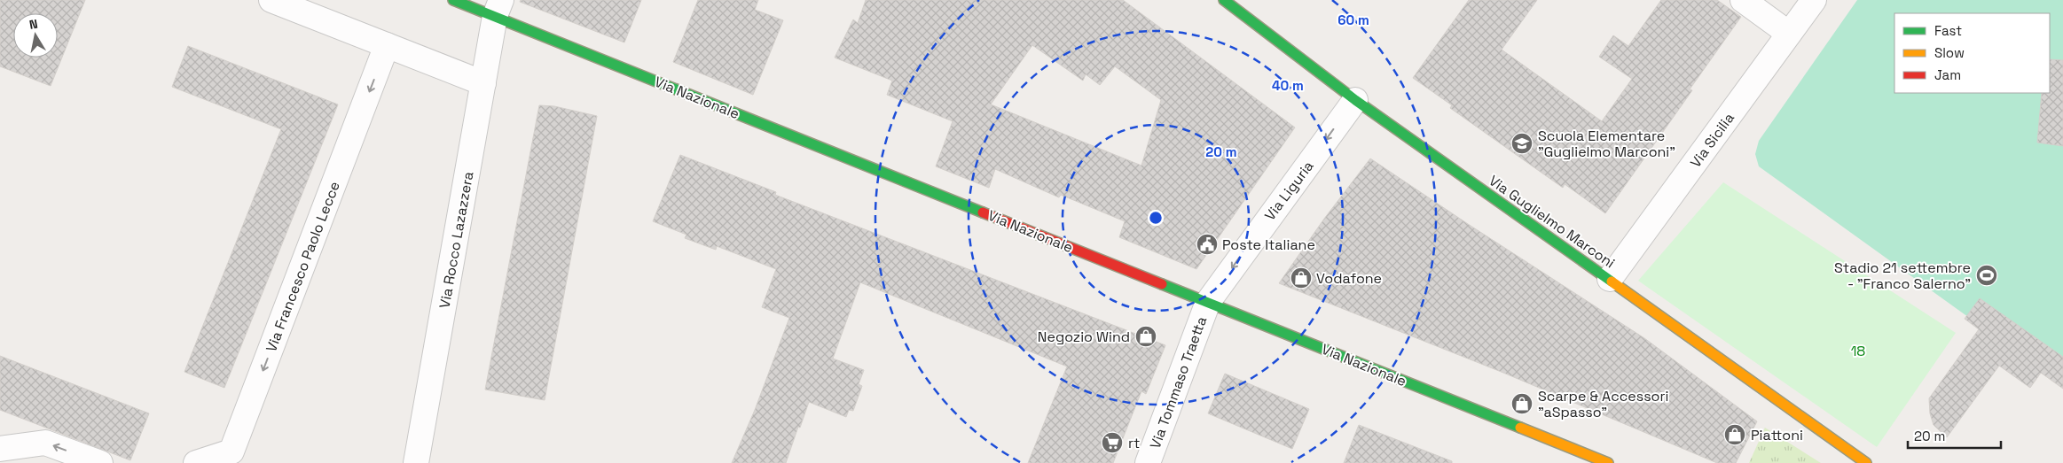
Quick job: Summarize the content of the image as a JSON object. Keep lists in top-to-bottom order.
{
  "streets": {
    "street": [
      "Via Nazionale",
      "Via Sicilia",
      "Via Liguria",
      "Via Guglielmo Marconi",
      "Via Rocco Lazazzera",
      "Via Francesco Paolo Lecce",
      "Via Tommaso Traetta"
    ]
  },
  "crossings": [
    ["Via Nazionale", "Via Liguria"],
    ["Via Nazionale", "Via Rocco Lazazzera"],
    ["Via Nazionale", "Via Tommaso Traetta"],
    ["Via Sicilia", "Via Guglielmo Marconi"],
    ["Via Liguria", "Via Guglielmo Marconi"],
    ["Via Liguria", "Via Tommaso Traetta"]
  ],
  "one_way": ["Via Liguria", "Via Francesco Paolo Lecce"],
  "parks": ["18"],
  "places": {
    "school or university": ["Scuola Elementare \"Guglielmo Marconi\""],
    "public building": ["Poste Italiane"],
    "sports": ["Stadio 21 settembre - \"Franco Salerno\""],
    "shop": [
      "Vodafone",
      "Negozio Wind",
      "Scarpe & Accessori \"aSpasso\"",
      "Piattoni"
    ],
    "supermarket": ["rt"]
  },
  "legend": ["Fast", "Slow", "Jam"],
  "scale_bar": "20 m",
  "north": "top",
  "rings": ["60 m", "40 m", "20 m"]
}
